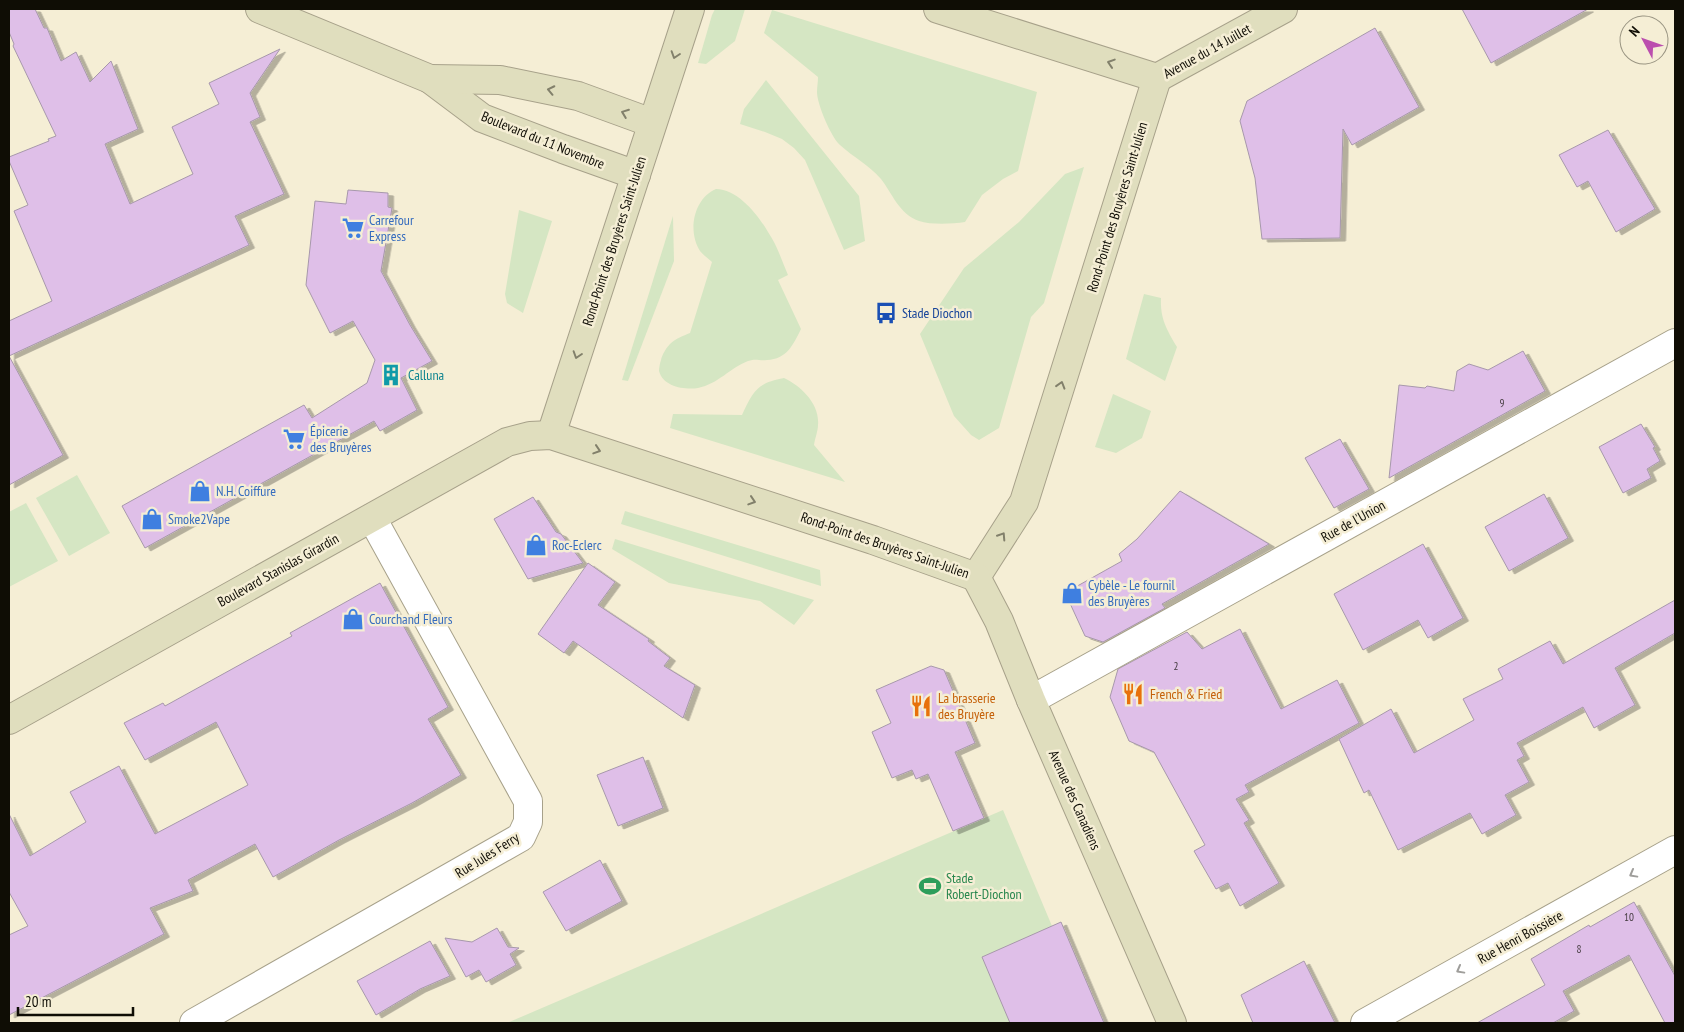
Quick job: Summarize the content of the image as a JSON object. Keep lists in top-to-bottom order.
{
  "streets": {
    "main road": [
      "Avenue du 14 Juillet",
      "Boulevard du 11 Novembre",
      "Rond-Point des Bruyères Saint-Julien",
      "Boulevard Stanislas Girardin",
      "Avenue des Canadiens"
    ],
    "street": ["Rue de l'Union", "Rue Jules Ferry", "Rue Henri Boissière"]
  },
  "crossings": [
    ["Avenue du 14 Juillet", "Rond-Point des Bruyères Saint-Julien"],
    ["Boulevard du 11 Novembre", "Rond-Point des Bruyères Saint-Julien"],
    ["Rond-Point des Bruyères Saint-Julien", "Boulevard Stanislas Girardin"],
    ["Rond-Point des Bruyères Saint-Julien", "Avenue des Canadiens"],
    ["Rue de l'Union", "Avenue des Canadiens"],
    ["Boulevard Stanislas Girardin", "Rue Jules Ferry"]
  ],
  "one_way": ["Rue Henri Boissière"],
  "places": {
    "supermarket": ["Carrefour Express", "Épicerie des Bruyères"],
    "bus stop": ["Stade Diochon"],
    "building": ["Calluna"],
    "shop": [
      "N.H. Coiffure",
      "Smoke2Vape",
      "Roc-Eclerc",
      "Cybèle - Le fournil des Bruyères",
      "Courchand Fleurs"
    ],
    "restaurant": ["French & Fried", "La brasserie des Bruyère"],
    "sports": ["Stade Robert-Diochon"]
  },
  "house_numbers": [
    "9",
    "2",
    "10",
    "8"
  ],
  "scale_bar": "20 m",
  "north": "top left"
}
